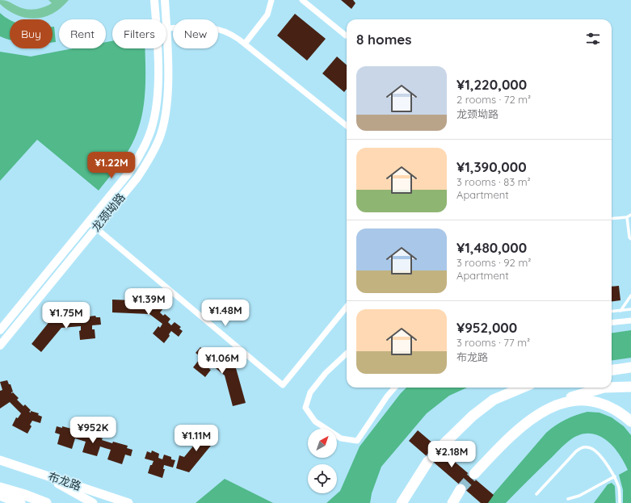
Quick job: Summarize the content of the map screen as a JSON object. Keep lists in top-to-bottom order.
{
  "streets": {
    "main road": ["龙颈坳路", "布龙路"]
  },
  "north": "top right",
  "page": {
    "chip": [
      "Buy",
      "Rent",
      "Filters",
      "New"
    ],
    "heading": "8 homes",
    "list": [
      {
        "name": "¥1,220,000",
        "note": "2 rooms · 72 m² · 龙颈坳路"
      },
      {
        "name": "¥1,390,000",
        "note": "3 rooms · 83 m² · Apartment"
      },
      {
        "name": "¥1,480,000",
        "note": "3 rooms · 92 m² · Apartment"
      },
      {
        "name": "¥952,000",
        "note": "3 rooms · 77 m² · 布龙路"
      }
    ],
    "price": [
      "¥1.22M",
      "¥1.39M",
      "¥1.48M",
      "¥1.75M",
      "¥1.06M",
      "¥952K",
      "¥1.11M",
      "¥2.18M"
    ]
  }
}
